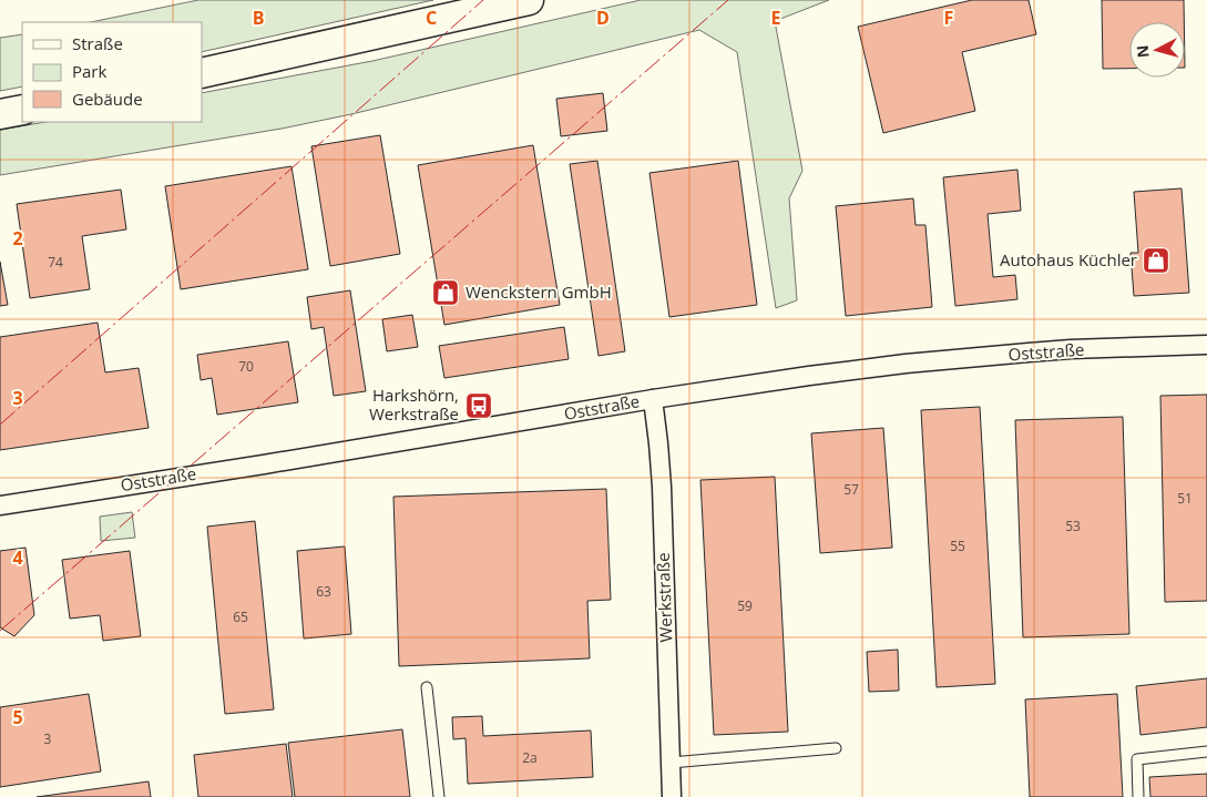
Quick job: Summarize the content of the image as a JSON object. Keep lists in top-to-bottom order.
{
  "streets": {
    "street": ["Oststraße", "Werkstraße"]
  },
  "crossings": [
    ["Oststraße", "Werkstraße"]
  ],
  "places": {
    "shop": ["Autohaus Küchler", "Wenckstern GmbH"],
    "bus stop": ["Harkshörn, Werkstraße"]
  },
  "house_numbers": [
    "74",
    "70",
    "57",
    "51",
    "53",
    "55",
    "63",
    "59",
    "65",
    "3",
    "2a"
  ],
  "legend": ["Straße", "Park", "Gebäude"],
  "north": "left",
  "grid": {
    "columns": [
      "B",
      "C",
      "D",
      "E",
      "F"
    ],
    "rows": [
      "2",
      "3",
      "4",
      "5"
    ]
  }
}
